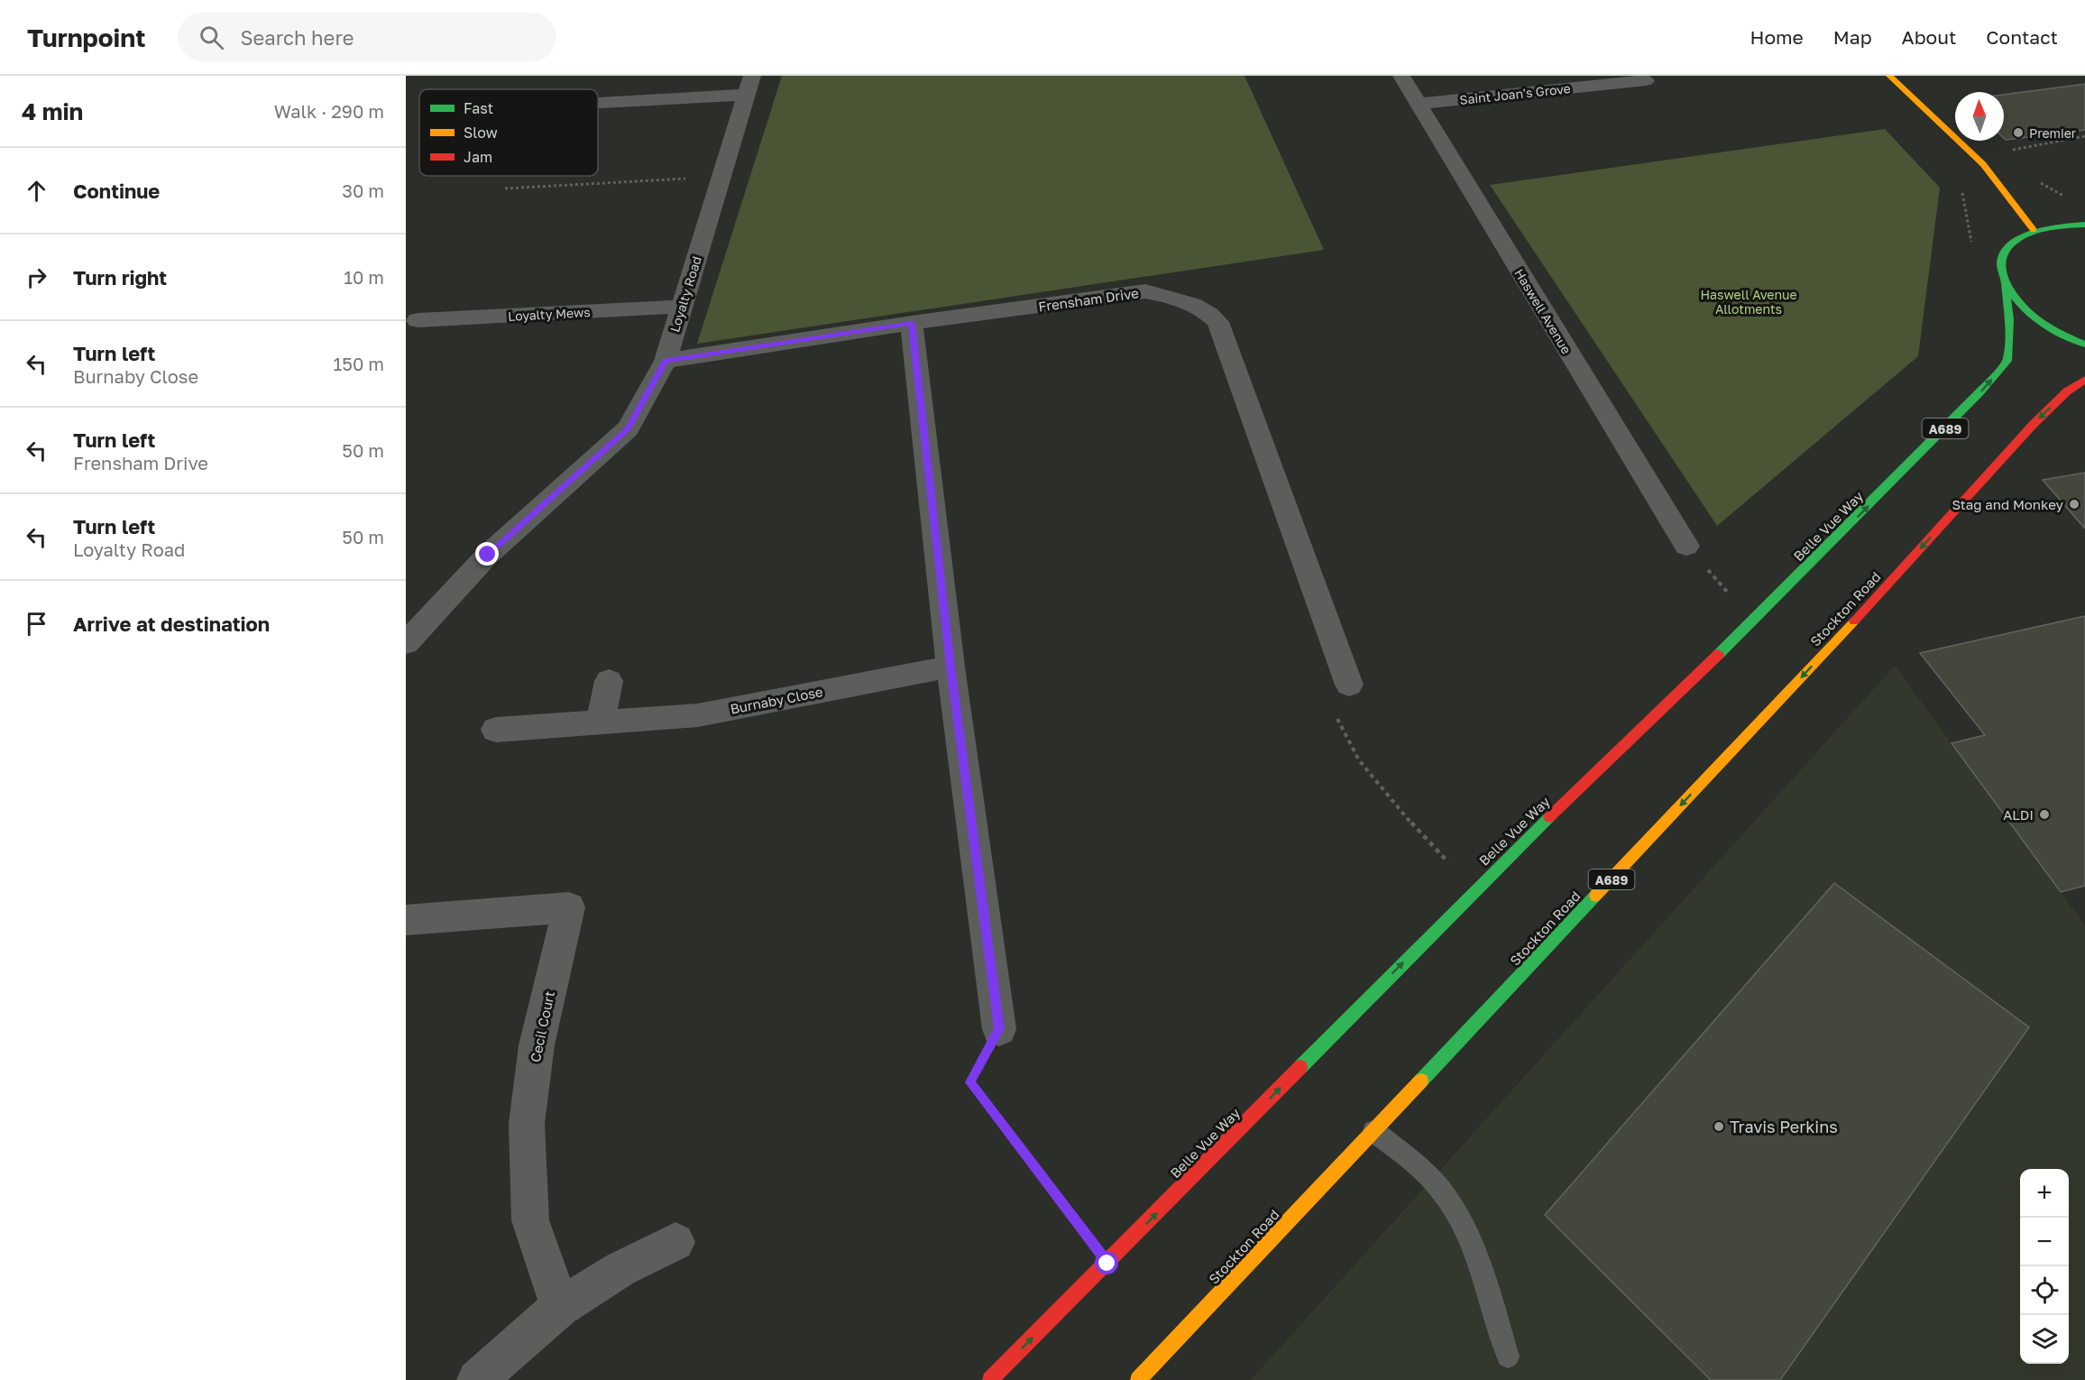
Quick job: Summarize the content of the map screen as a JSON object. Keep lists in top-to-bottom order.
{
  "streets": {
    "main road": ["A689", "Belle Vue Way", "Stockton Road"],
    "street": [
      "Saint Joan's Grove",
      "Loyalty Road",
      "Frensham Drive",
      "Haswell Avenue",
      "Loyalty Mews",
      "Burnaby Close",
      "Cecil Court"
    ]
  },
  "crossings": [
    ["Saint Joan's Grove", "Haswell Avenue"],
    ["Loyalty Road", "Frensham Drive"],
    ["Loyalty Road", "Loyalty Mews"],
    ["A689", "Belle Vue Way"]
  ],
  "one_way": ["Belle Vue Way", "Stockton Road"],
  "parks": ["Haswell Avenue Allotments"],
  "places": [
    "Premier",
    "Stag and Monkey",
    "ALDI",
    "Travis Perkins"
  ],
  "legend": ["Fast", "Slow", "Jam"],
  "north": "top",
  "page": {
    "header": "Turnpoint",
    "search": "Search here",
    "nav": [
      "Home",
      "Map",
      "About",
      "Contact"
    ],
    "heading": ["4 min", "Walk · 290 m"],
    "list": [
      ["Continue", "30 m"],
      ["Turn right", "10 m"],
      ["Turn left", "Burnaby Close", "150 m"],
      ["Turn left", "Frensham Drive", "50 m"],
      ["Turn left", "Loyalty Road", "50 m"],
      "Arrive at destination"
    ],
    "map_buttons": ["+", "−"]
  }
}
